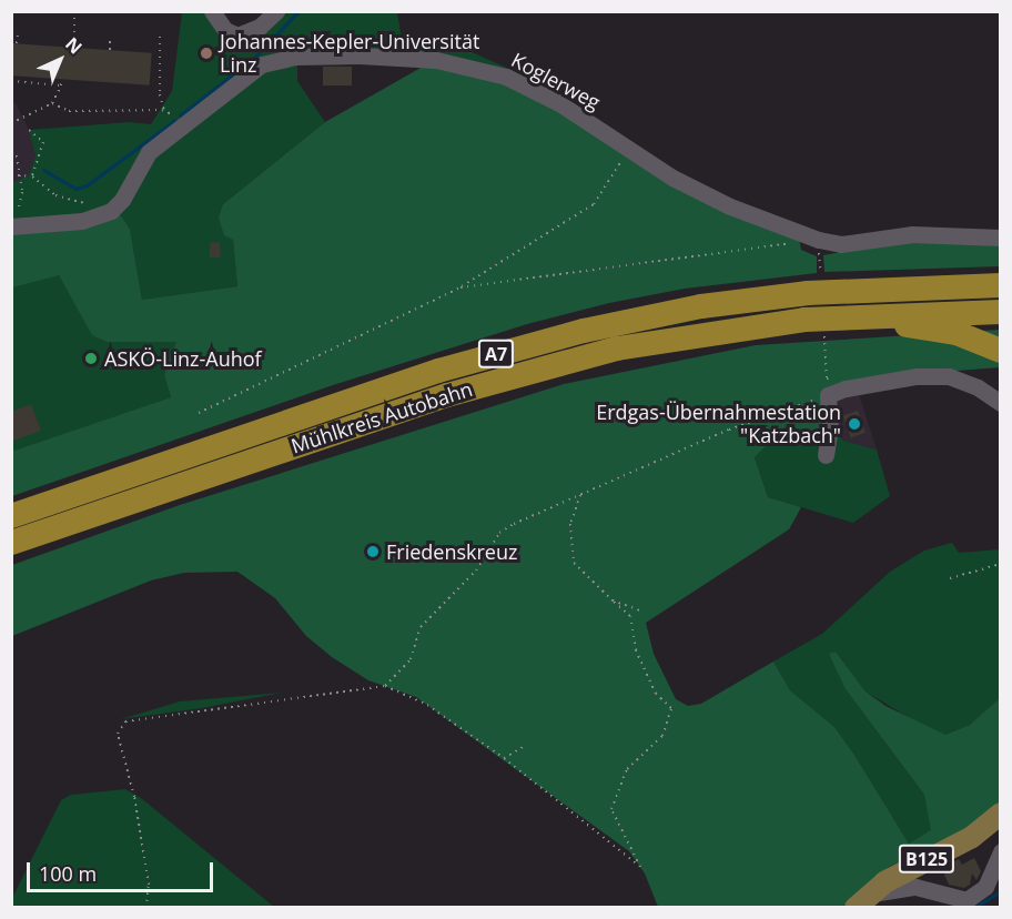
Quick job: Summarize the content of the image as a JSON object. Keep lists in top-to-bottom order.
{
  "streets": {
    "highway": ["A7", "Mühlkreis Autobahn"],
    "main road": ["B125"],
    "street": ["Koglerweg"]
  },
  "places": [
    "Johannes-Kepler-Universität Linz",
    "ASKÖ-Linz-Auhof",
    "Erdgas-Übernahmestation \"Katzbach\"",
    "Friedenskreuz"
  ],
  "scale_bar": "100 m",
  "north": "top right"
}
